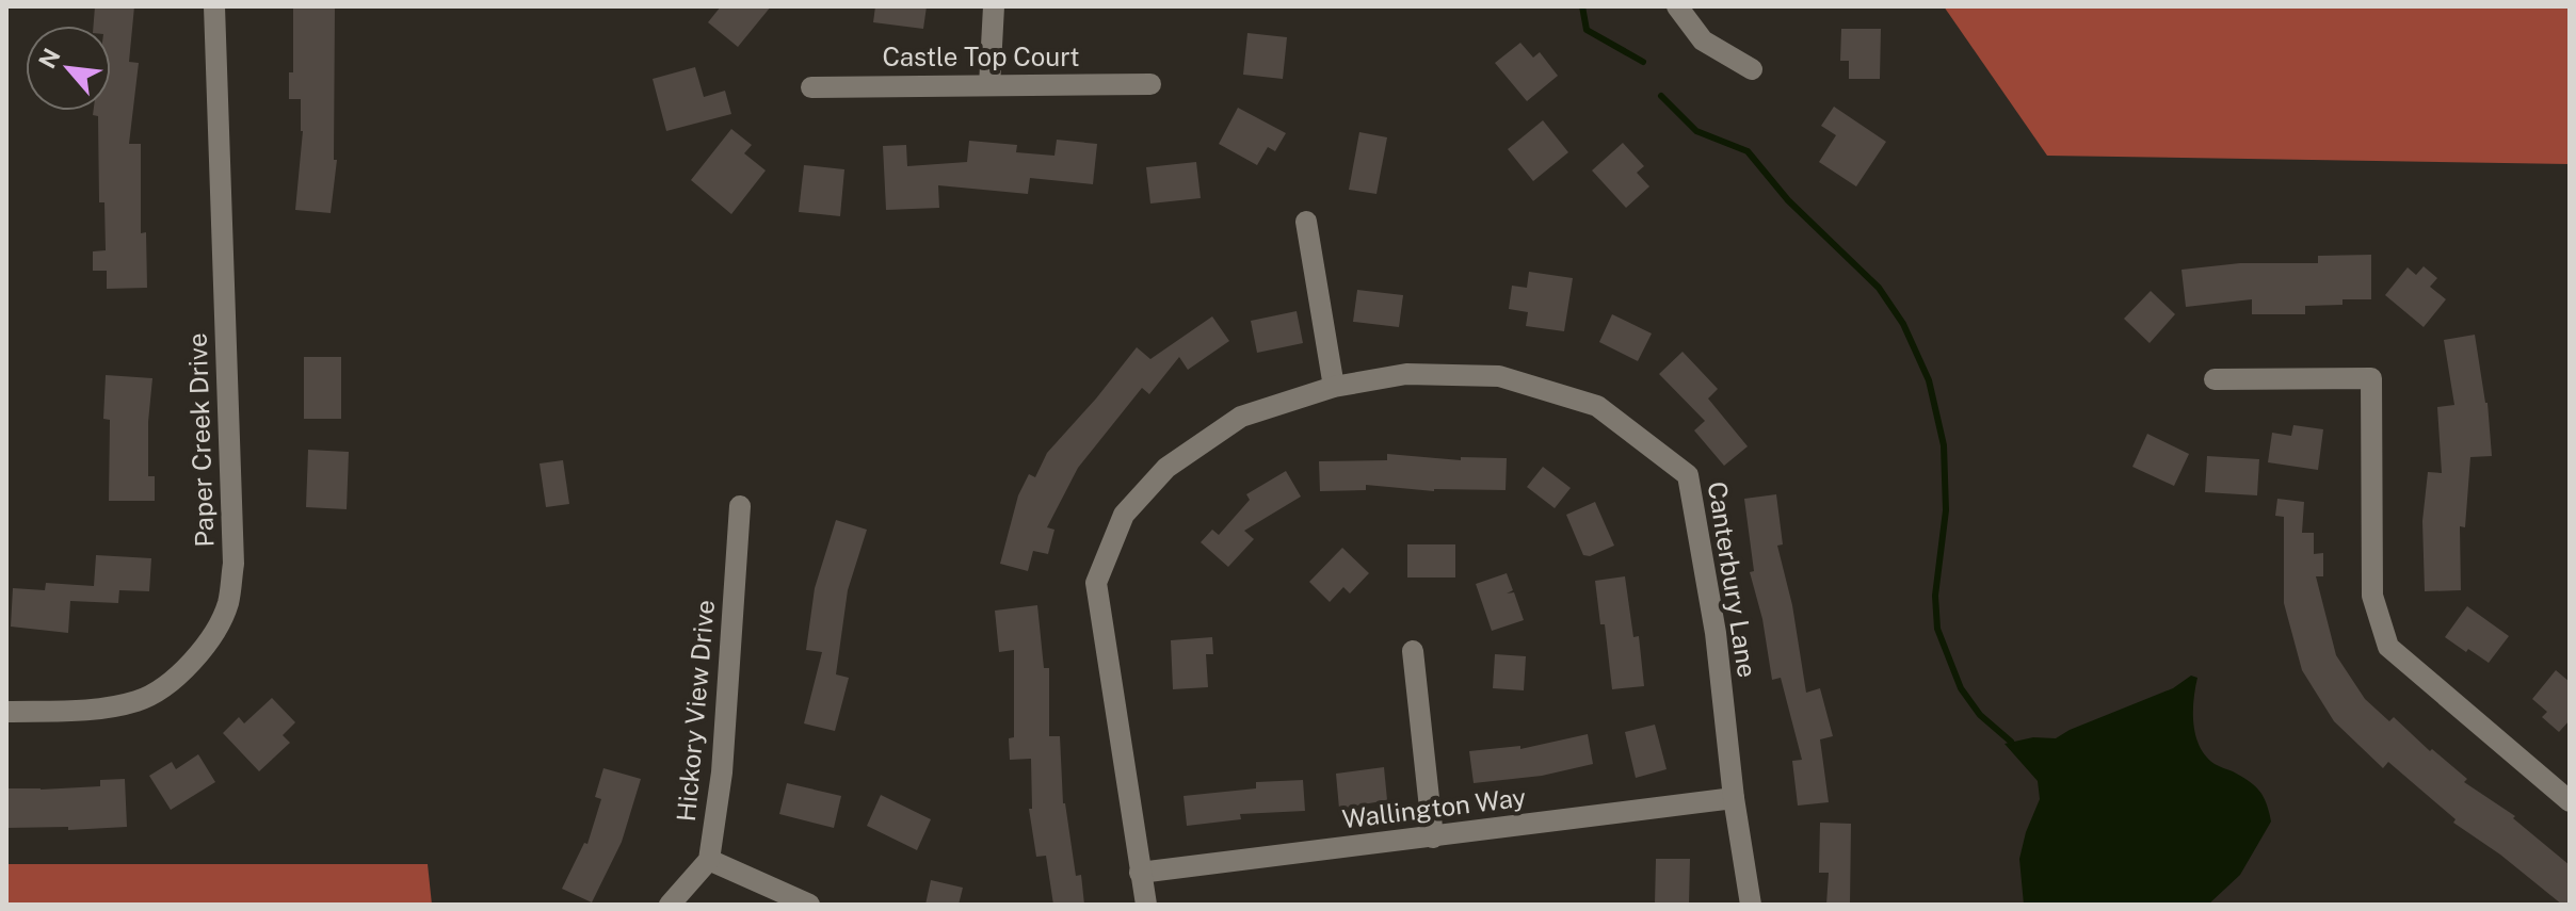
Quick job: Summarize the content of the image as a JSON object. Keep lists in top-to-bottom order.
{
  "streets": {
    "street": [
      "Castle Top Court",
      "Paper Creek Drive",
      "Canterbury Lane",
      "Hickory View Drive",
      "Wallington Way"
    ]
  },
  "crossings": [
    ["Canterbury Lane", "Wallington Way"]
  ],
  "north": "top left"
}
